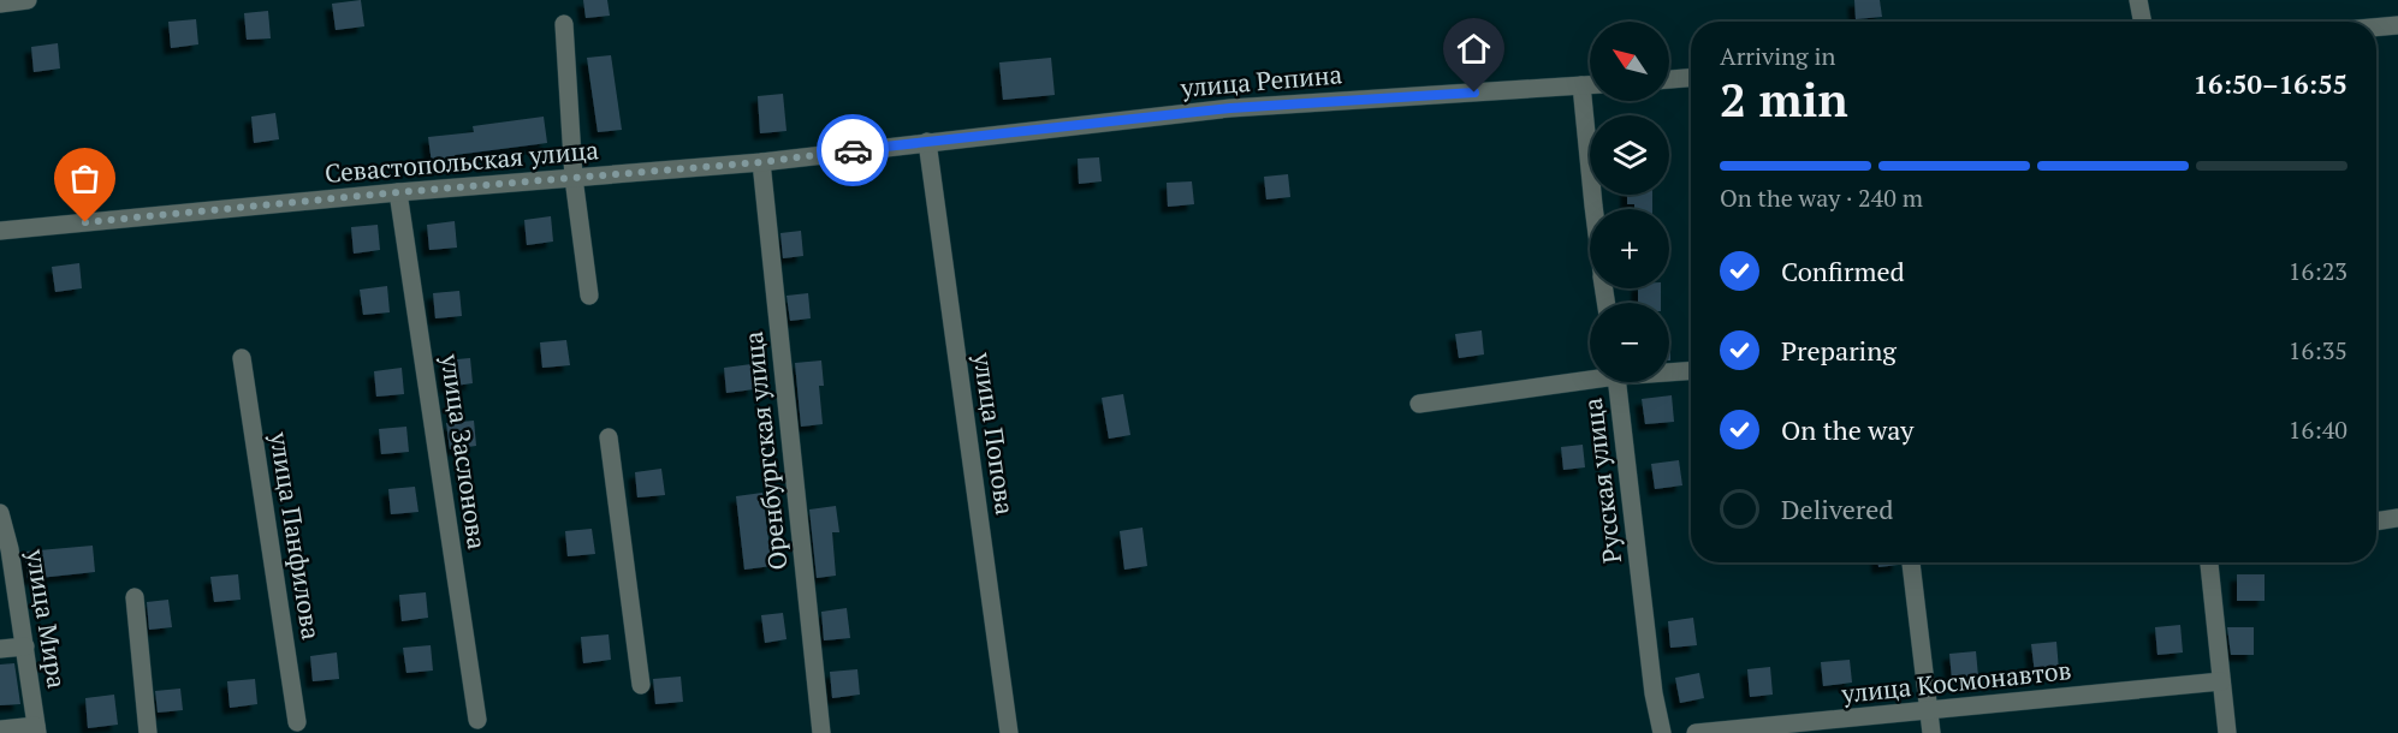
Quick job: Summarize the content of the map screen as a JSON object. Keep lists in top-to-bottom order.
{
  "streets": {
    "street": [
      "улица Репина",
      "Севастопольская улица",
      "улица Попова",
      "Оренбургская улица",
      "улица Заслонова",
      "Русская улица",
      "улица Панфилова",
      "улица Мира",
      "улица Космонавтов"
    ]
  },
  "crossings": [
    ["улица Репина", "Севастопольская улица"],
    ["улица Репина", "улица Попова"],
    ["Севастопольская улица", "улица Попова"],
    ["Севастопольская улица", "Оренбургская улица"],
    ["Севастопольская улица", "улица Заслонова"]
  ],
  "north": "top left",
  "page": {
    "map_buttons": ["+", "−"],
    "heading": ["2 min", "Arriving in", "16:50–16:55"],
    "bar": "On the way · 240 m",
    "list": [
      ["Confirmed", "16:23"],
      ["Preparing", "16:35"],
      ["On the way", "16:40"],
      "Delivered"
    ]
  }
}
